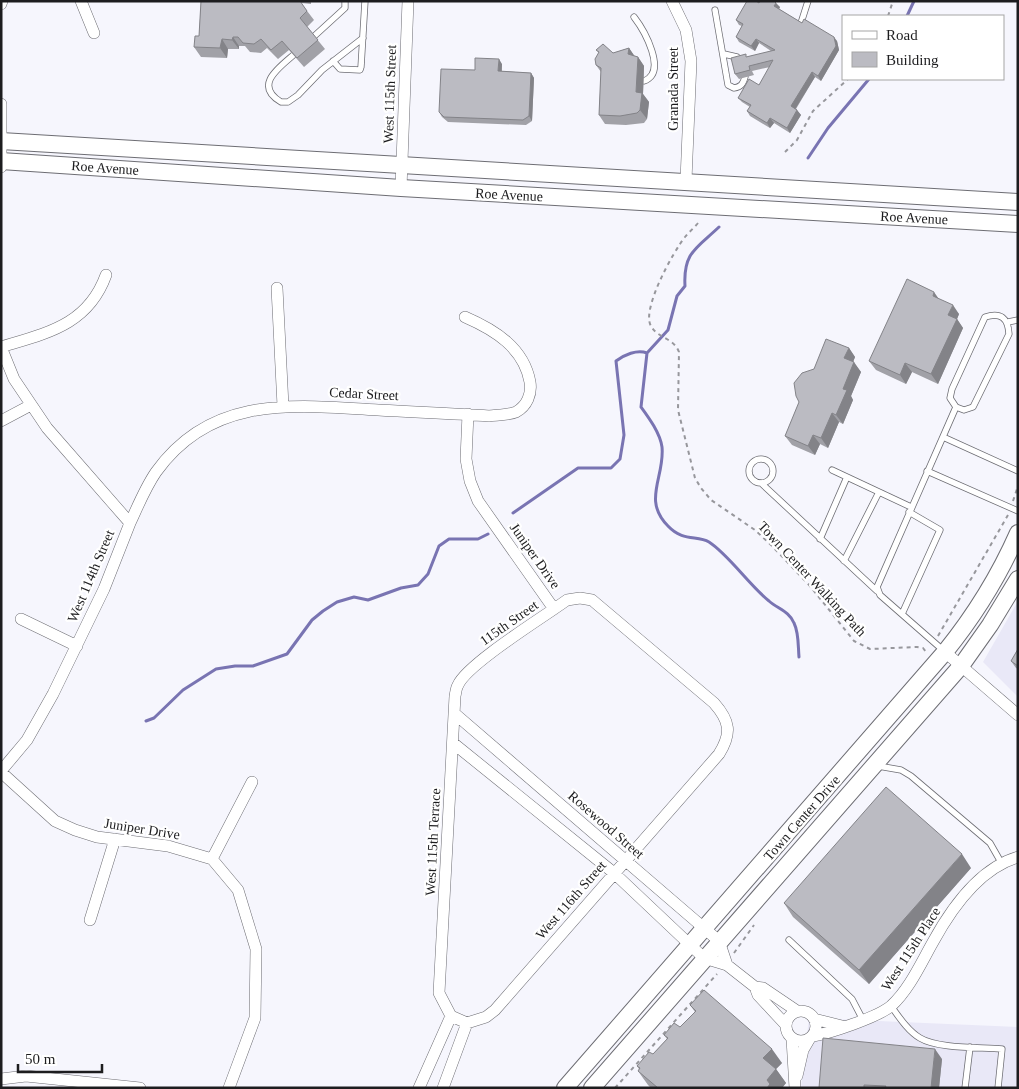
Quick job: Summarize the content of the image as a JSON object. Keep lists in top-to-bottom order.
{
  "streets": {
    "main road": ["Roe Avenue", "Town Center Drive"],
    "street": [
      "Granada Street",
      "West 115th Street",
      "Cedar Street",
      "Juniper Drive",
      "West 114th Street",
      "115th Street",
      "Rosewood Street",
      "West 115th Terrace",
      "West 116th Street",
      "West 115th Place"
    ],
    "path": ["Town Center Walking Path"]
  },
  "crossings": [
    ["Granada Street", "Roe Avenue"],
    ["West 115th Street", "Roe Avenue"],
    ["Cedar Street", "Juniper Drive"],
    ["Cedar Street", "West 114th Street"],
    ["Juniper Drive", "West 114th Street"],
    ["Juniper Drive", "115th Street"],
    ["Juniper Drive", "West 116th Street"],
    ["Town Center Walking Path", "Town Center Drive"],
    ["115th Street", "West 115th Terrace"],
    ["Town Center Drive", "Rosewood Street"],
    ["Rosewood Street", "West 115th Terrace"],
    ["Rosewood Street", "West 116th Street"]
  ],
  "legend": ["Road", "Building"],
  "scale_bar": "50 m"
}
